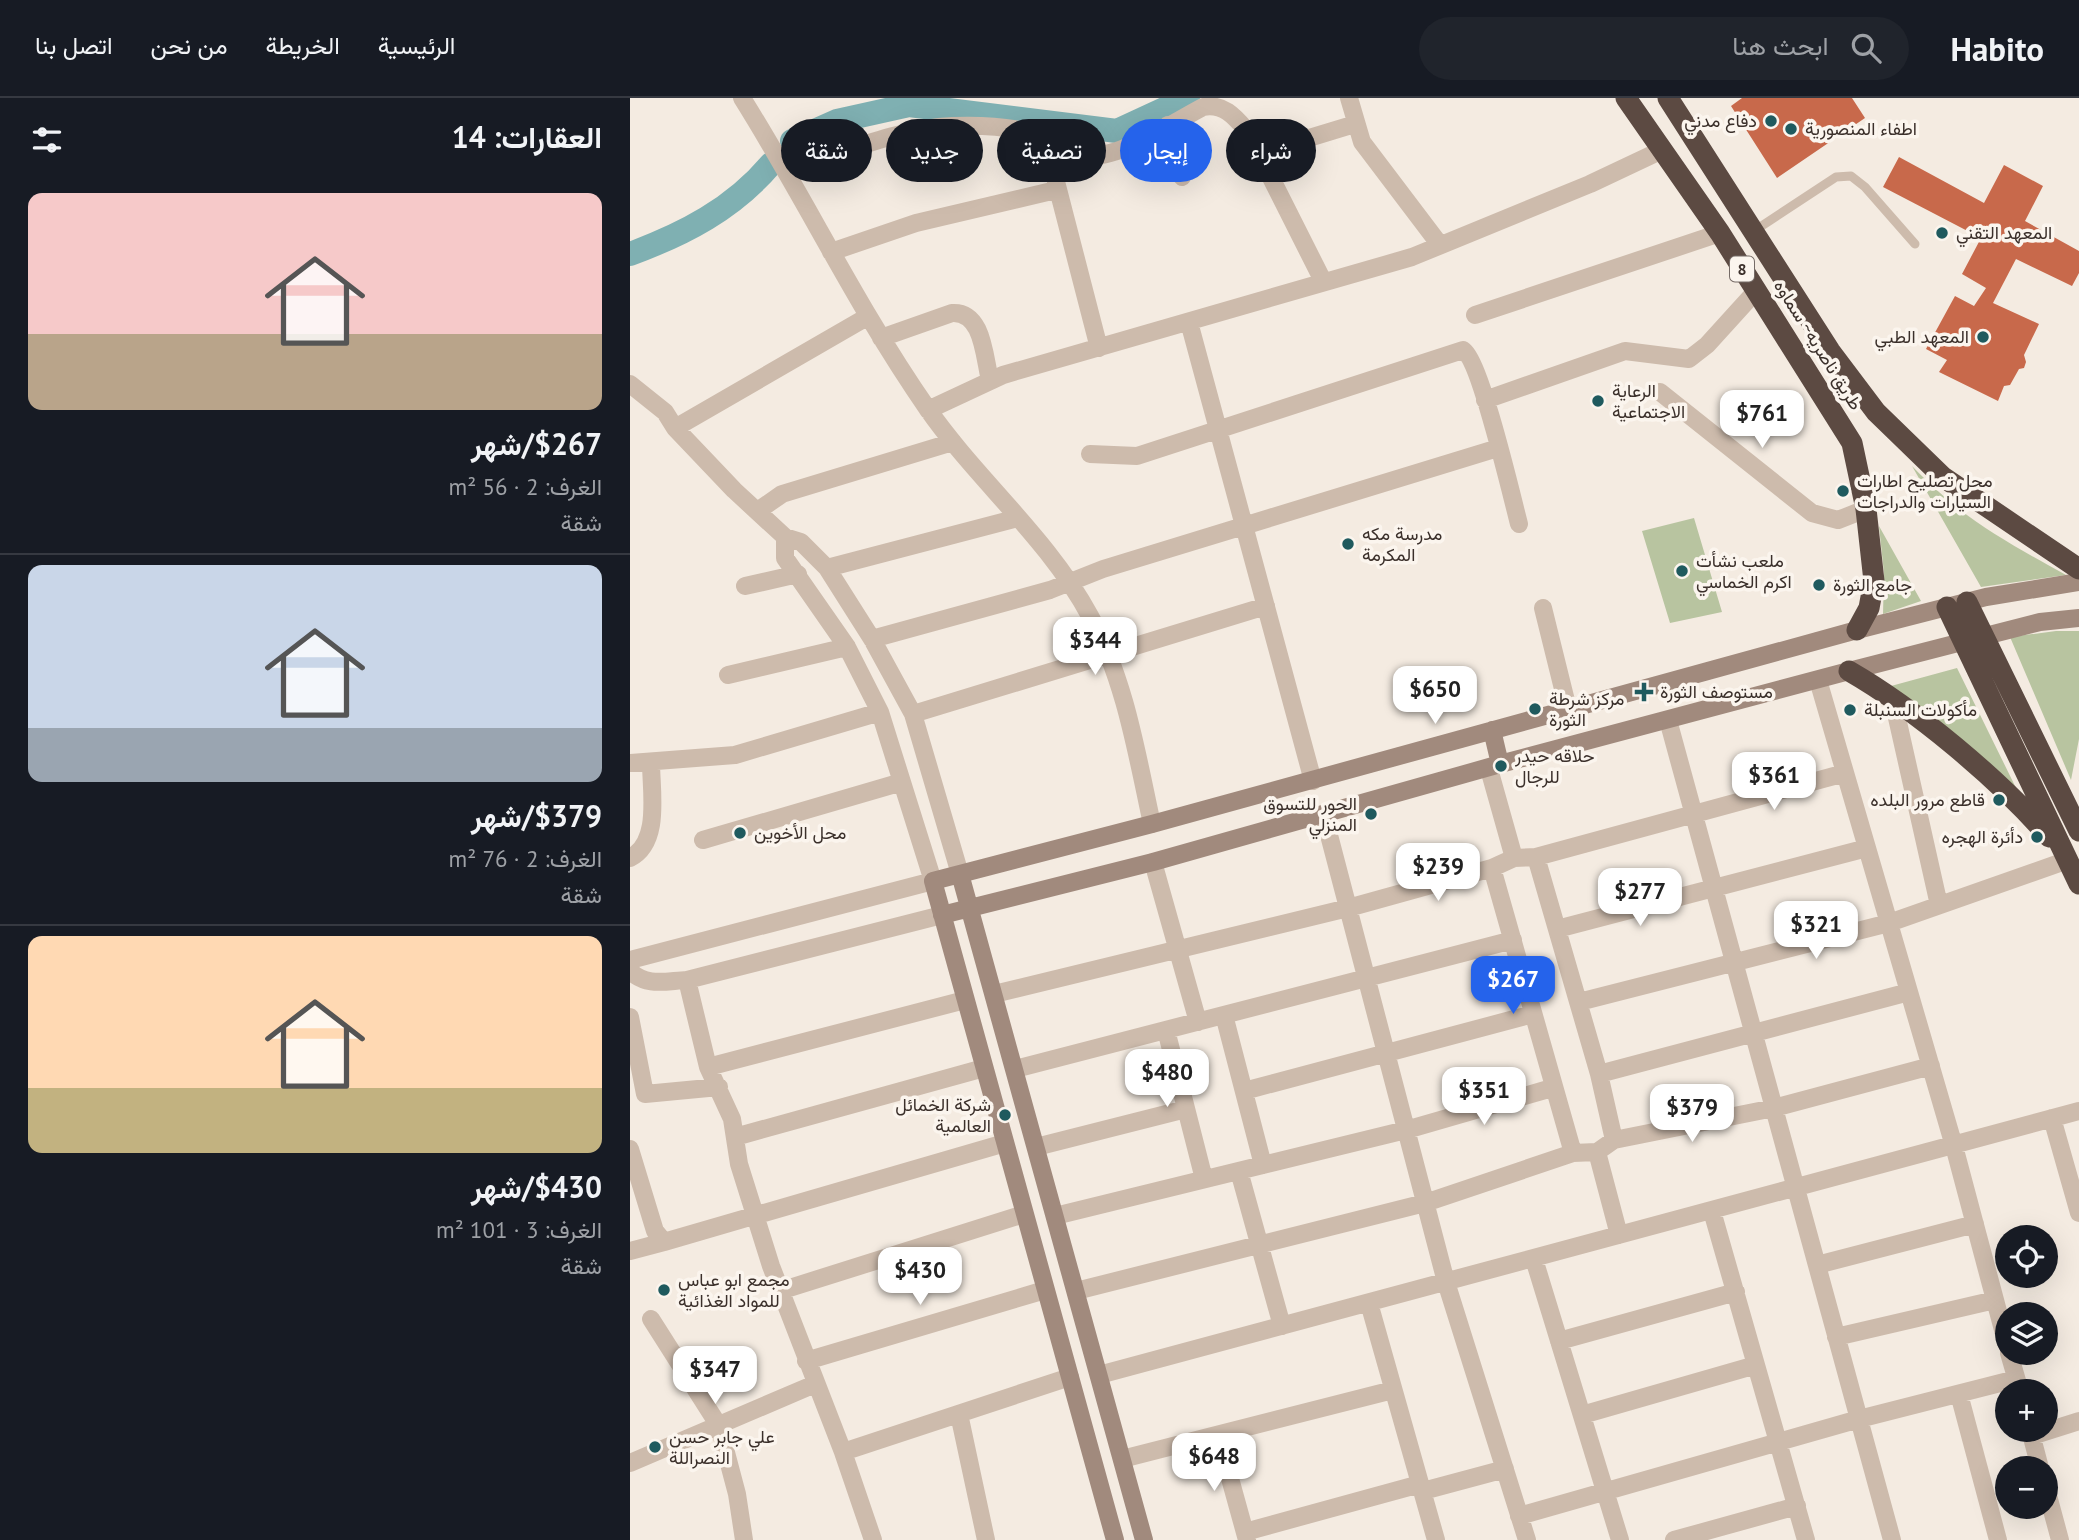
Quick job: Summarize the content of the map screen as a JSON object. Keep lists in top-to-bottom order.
{
  "streets": {
    "highway": ["8", "طريق ناصريه~ سماوه"]
  },
  "places": {
    "other": [
      "دفاع مدني",
      "اطفاء المنصورية",
      "المعهد التقني",
      "المعهد الطبي",
      "الرعاية الاجتماعية",
      "محل تصليح اطارات السيارات والدراجات",
      "مدرسة مكه المكرمة",
      "ملعب نشأت اكرم الخماسي",
      "جامع الثورة",
      "مركز شرطة الثورة",
      "مأكولات السنبلة",
      "حلاقه حيدر للرجال",
      "قاطع مرور البلده",
      "الحور للتسوق المنزلي",
      "محل الأخوين",
      "دأئرة الهجره",
      "شركة الخمائل العالمية",
      "مجمع ابو عباس للمواد الغذائية",
      "علي جابر حسن النصراللة"
    ],
    "health": ["مستوصف الثورة"]
  },
  "page": {
    "header": "Habito",
    "search": "ابحث هنا",
    "nav": [
      "الرئيسية",
      "الخريطة",
      "من نحن",
      "اتصل بنا"
    ],
    "heading": "العقارات: 14",
    "chip": [
      "شراء",
      "إيجار",
      "تصفية",
      "جديد",
      "شقة"
    ],
    "list": [
      {
        "name": "$267/شهر",
        "note": "الغرف: 2 · 56 m² · شقة"
      },
      {
        "name": "$379/شهر",
        "note": "الغرف: 2 · 76 m² · شقة"
      },
      {
        "name": "$430/شهر",
        "note": "الغرف: 3 · 101 m² · شقة"
      }
    ],
    "price": [
      "$761",
      "$344",
      "$650",
      "$361",
      "$239",
      "$277",
      "$321",
      "$267",
      "$480",
      "$351",
      "$379",
      "$430",
      "$347",
      "$648"
    ],
    "map_buttons": ["+", "−"]
  }
}
